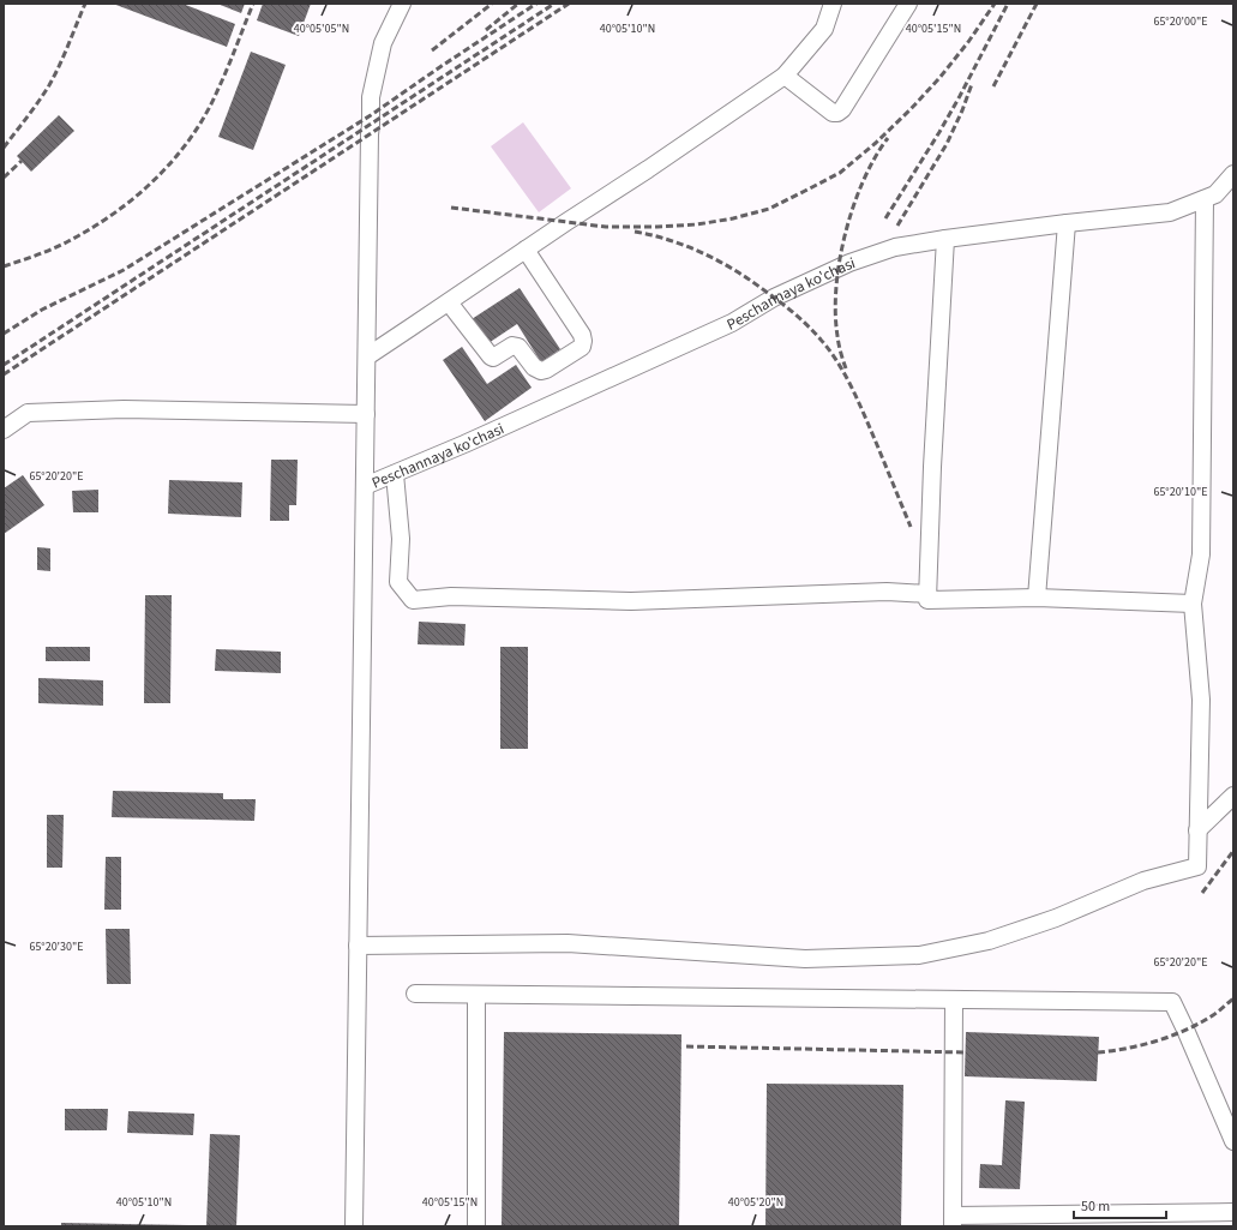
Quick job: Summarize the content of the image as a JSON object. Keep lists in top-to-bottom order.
{
  "streets": {
    "street": ["Peschannaya ko'chasi"]
  },
  "scale_bar": "50 m",
  "coordinates": [
    "65°20'00\"E",
    "40°05'10\"N",
    "40°05'15\"N",
    "40°05'05\"N",
    "65°20'20\"E",
    "65°20'10\"E",
    "65°20'30\"E",
    "40°05'20\"N"
  ]
}
